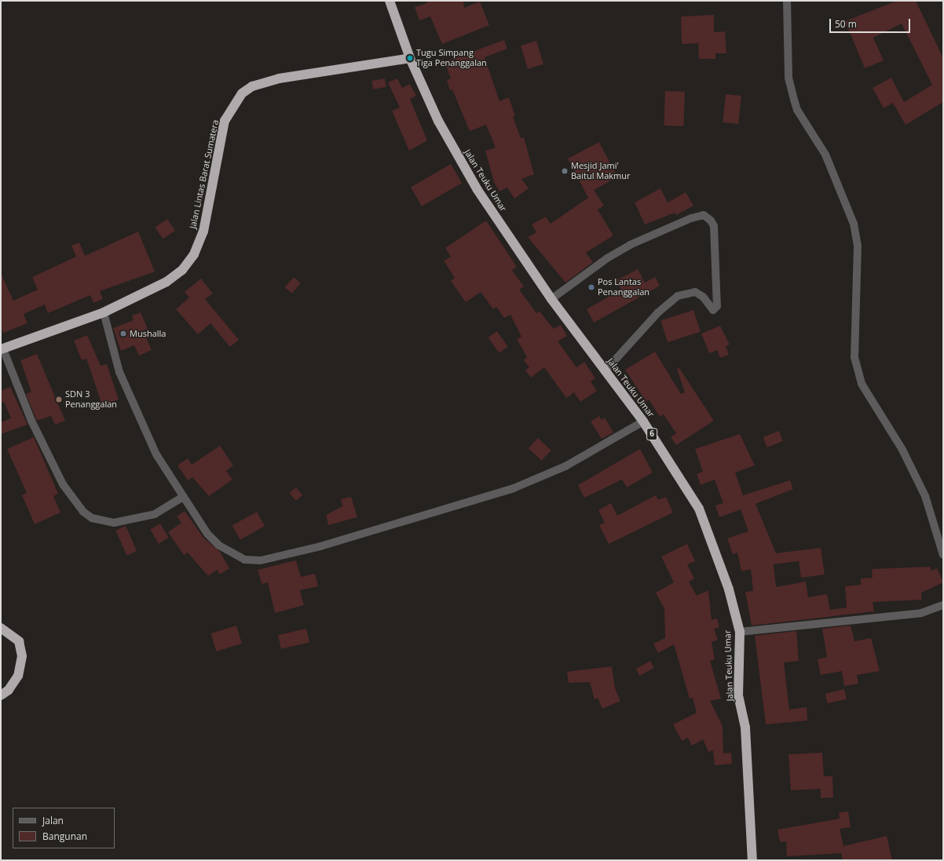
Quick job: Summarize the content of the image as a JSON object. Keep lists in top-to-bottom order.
{
  "streets": {
    "highway": ["Jalan Lintas Barat Sumatera", "Jalan Teuku Umar", "6"]
  },
  "crossings": [
    ["Jalan Lintas Barat Sumatera", "Jalan Teuku Umar"]
  ],
  "places": [
    "Tugu Simpang Tiga Penanggalan",
    "Mesjid Jami' Baitul Makmur",
    "Pos Lantas Penanggalan",
    "Mushalla",
    "SDN 3 Penanggalan"
  ],
  "legend": ["Jalan", "Bangunan"],
  "scale_bar": "50 m"
}
